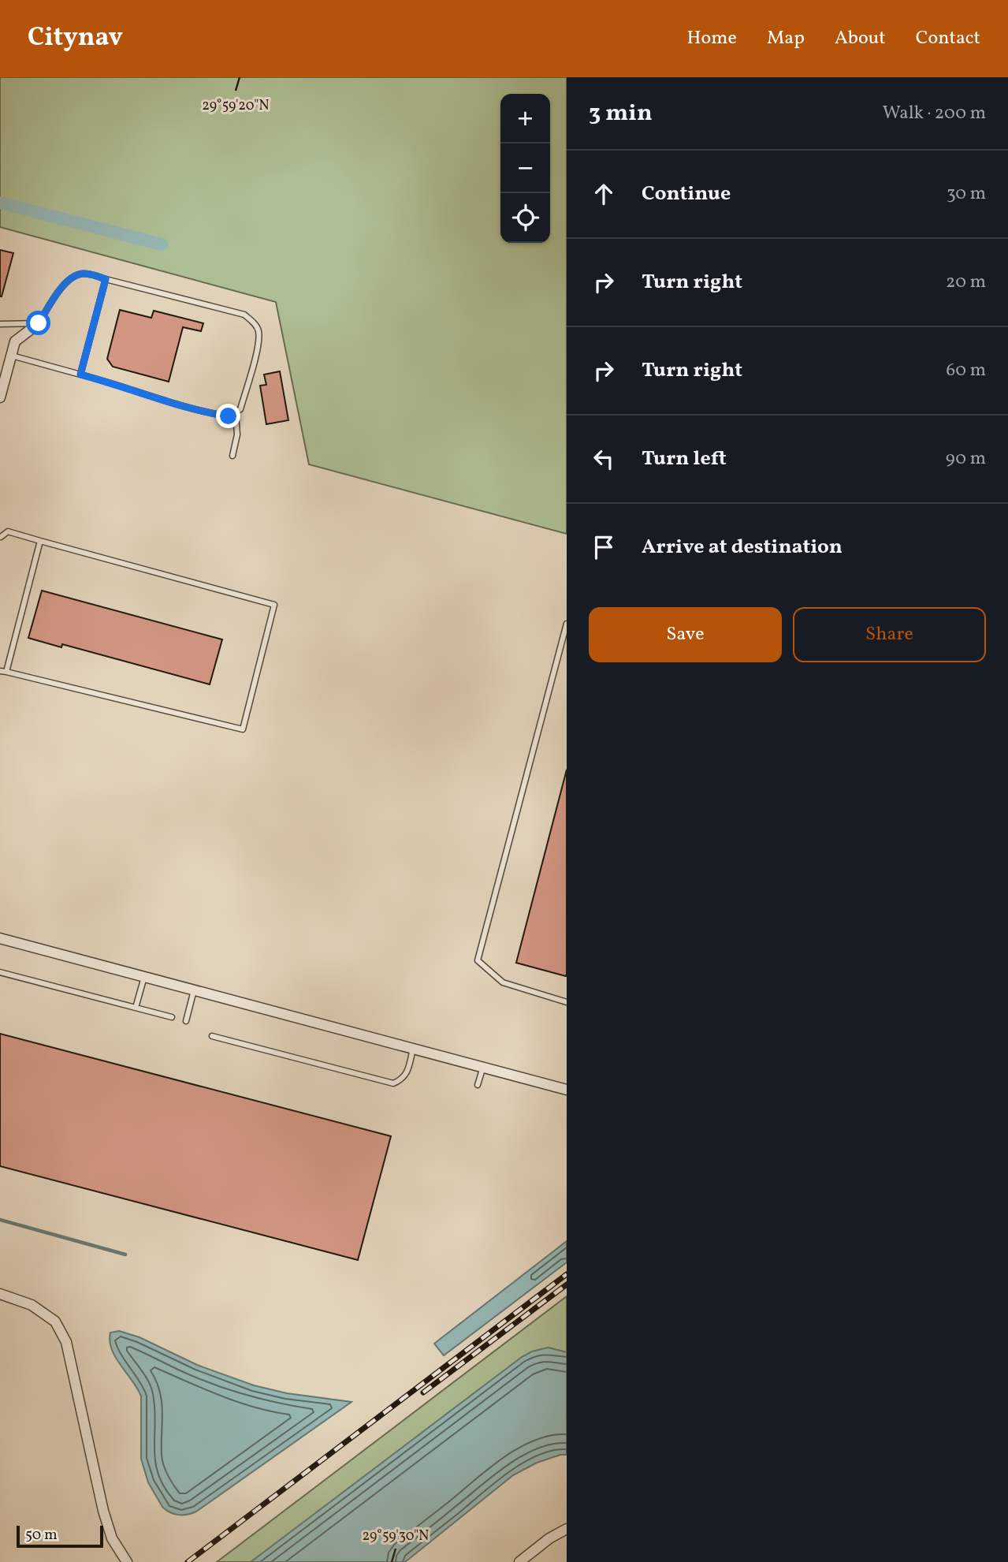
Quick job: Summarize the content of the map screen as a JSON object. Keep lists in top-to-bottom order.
{
  "scale_bar": "50 m",
  "page": {
    "header": "Citynav",
    "nav": [
      "Home",
      "Map",
      "About",
      "Contact"
    ],
    "heading": ["3 min", "Walk · 200 m"],
    "map_buttons": ["+", "−"],
    "list": [
      ["Continue", "30 m"],
      ["Turn right", "20 m"],
      ["Turn right", "60 m"],
      ["Turn left", "90 m"],
      "Arrive at destination"
    ],
    "buttons": ["Save", "Share"],
    "scale": "50 m"
  },
  "coordinates": ["29°59'20\"N", "29°59'30\"N"]
}
